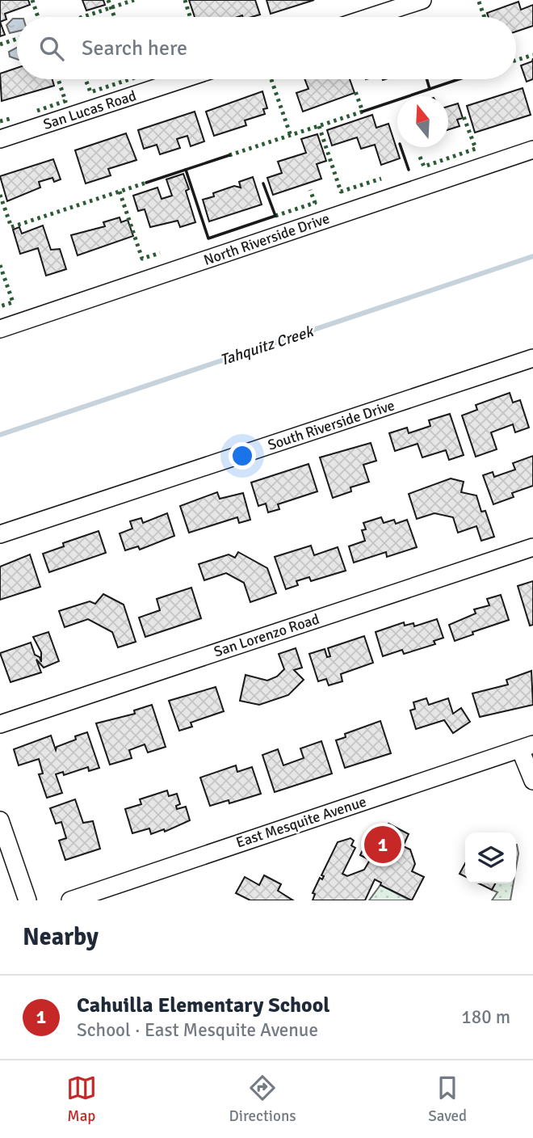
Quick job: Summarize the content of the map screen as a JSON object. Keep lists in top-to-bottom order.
{
  "streets": {
    "street": [
      "San Lucas Road",
      "North Riverside Drive",
      "South Riverside Drive",
      "San Lorenzo Road",
      "East Mesquite Avenue"
    ]
  },
  "water": ["Tahquitz Creek"],
  "north": "top",
  "page": {
    "search": "Search here",
    "pins": "1",
    "heading": "Nearby",
    "list": [
      {
        "mark": "1",
        "name": "Cahuilla Elementary School",
        "note": "School · East Mesquite Avenue",
        "value": "180 m"
      }
    ],
    "nav": ["Map", "Directions", "Saved"]
  }
}
